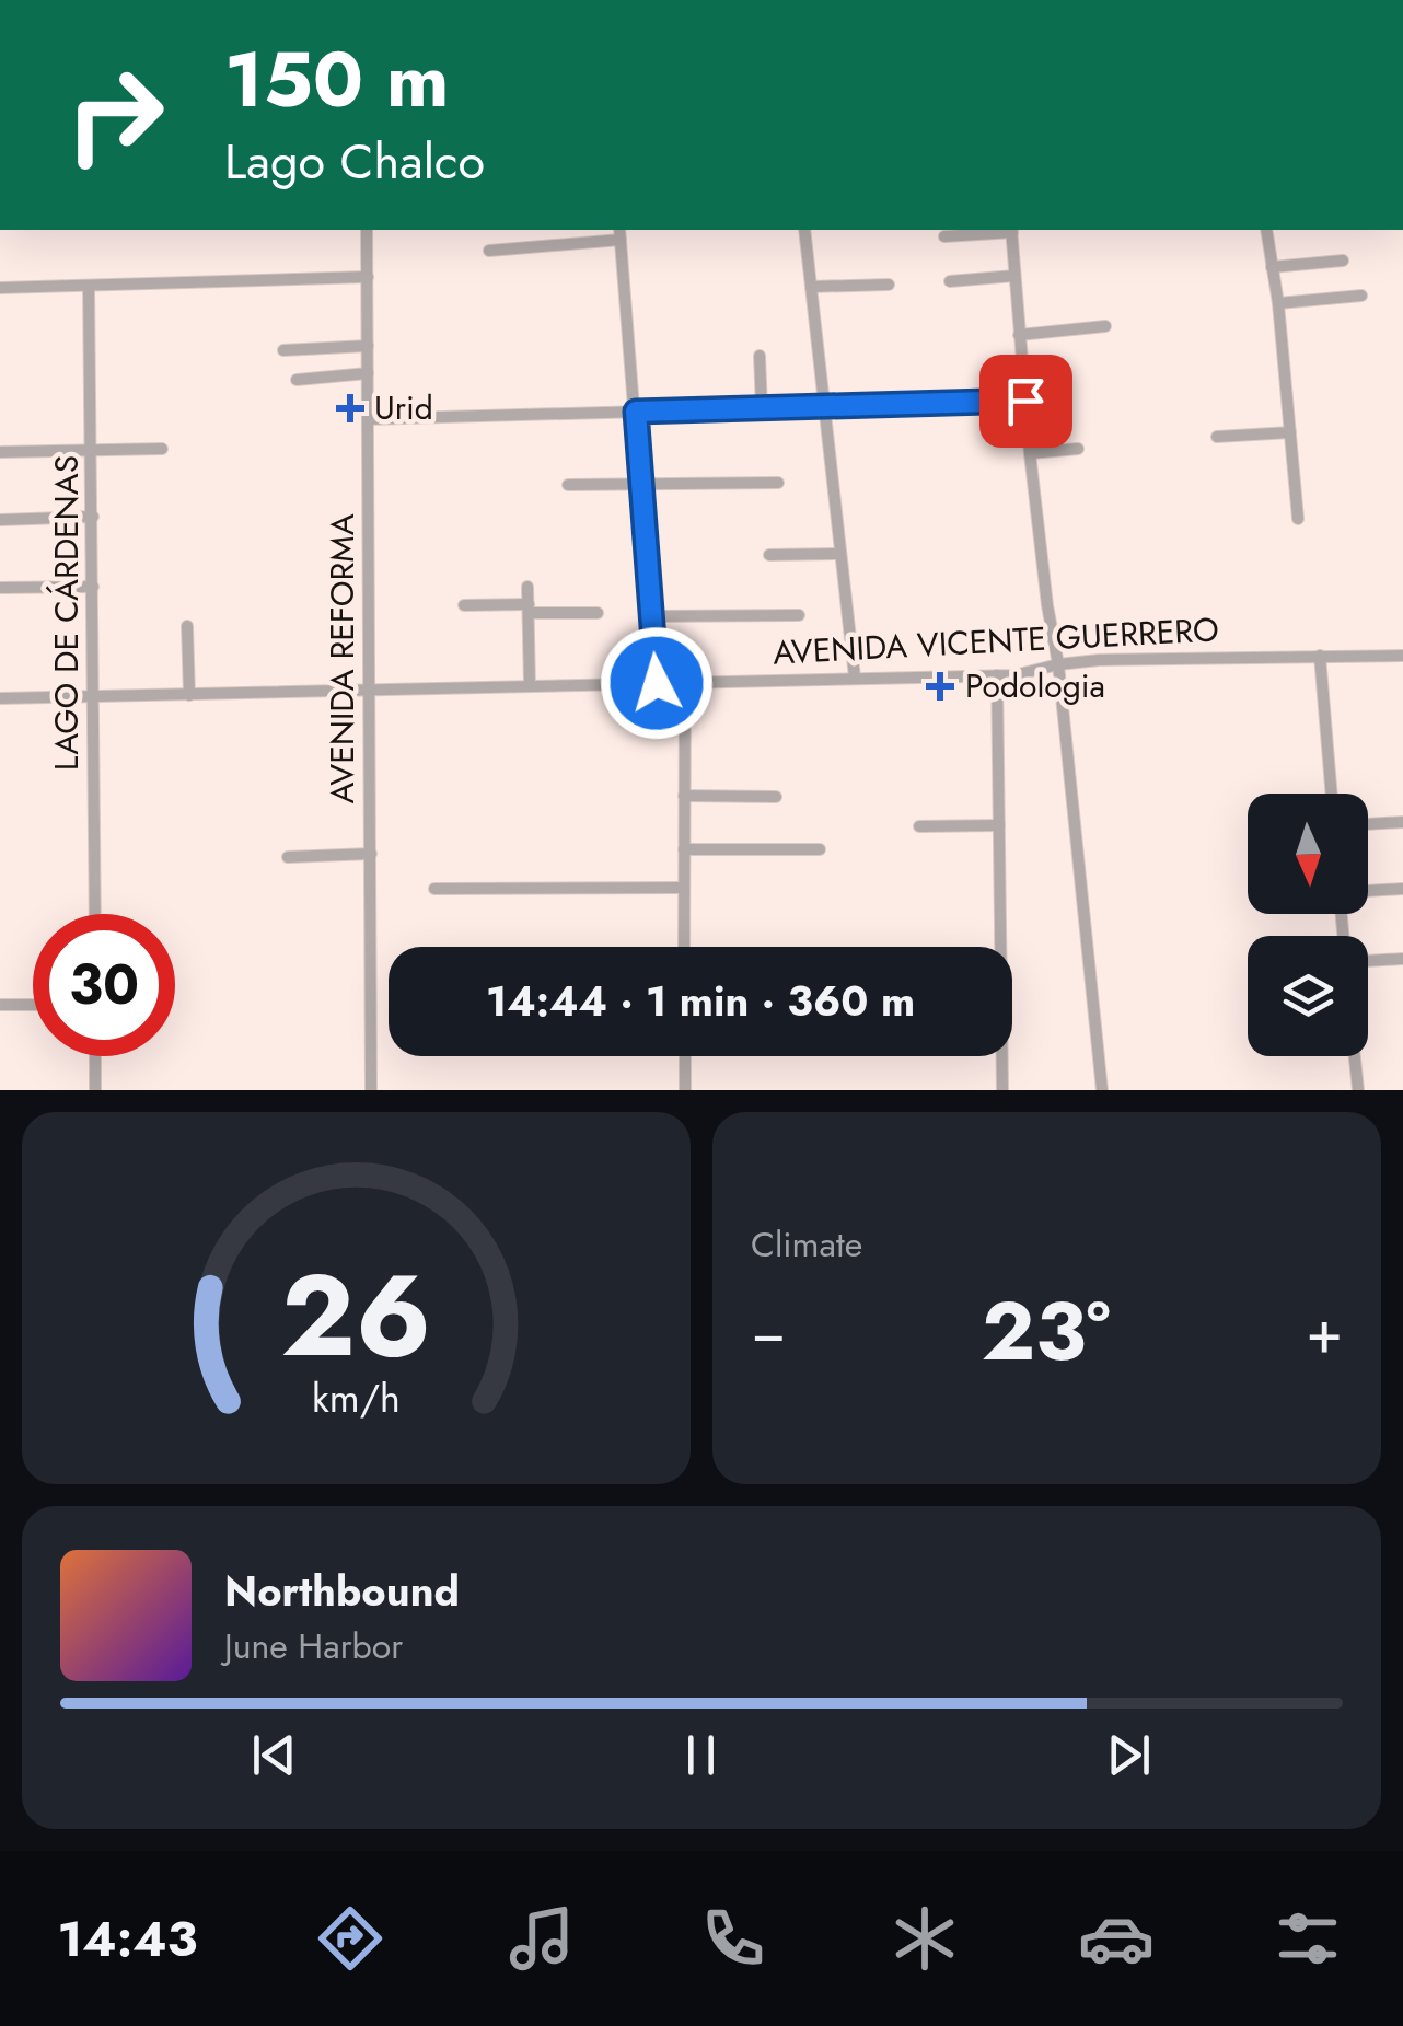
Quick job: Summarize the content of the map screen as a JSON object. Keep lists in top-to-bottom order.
{
  "streets": {
    "street": ["LAGO DE CÁRDENAS", "AVENIDA VICENTE GUERRERO", "AVENIDA REFORMA"]
  },
  "crossings": [
    ["LAGO DE CÁRDENAS", "AVENIDA VICENTE GUERRERO"],
    ["AVENIDA VICENTE GUERRERO", "AVENIDA REFORMA"]
  ],
  "places": {
    "health": ["Urid", "Podologia"]
  },
  "north": "bottom",
  "page": {
    "turn": ["150 m", "Lago Chalco"],
    "limit": "30",
    "trip": "14:44 · 1 min · 360 m",
    "tile": "Climate",
    "heat": ["−", "23°", "+"],
    "song": ["Northbound", "June Harbor"],
    "tabs": "14:43",
    "gauge": ["26", "km/h"]
  }
}
